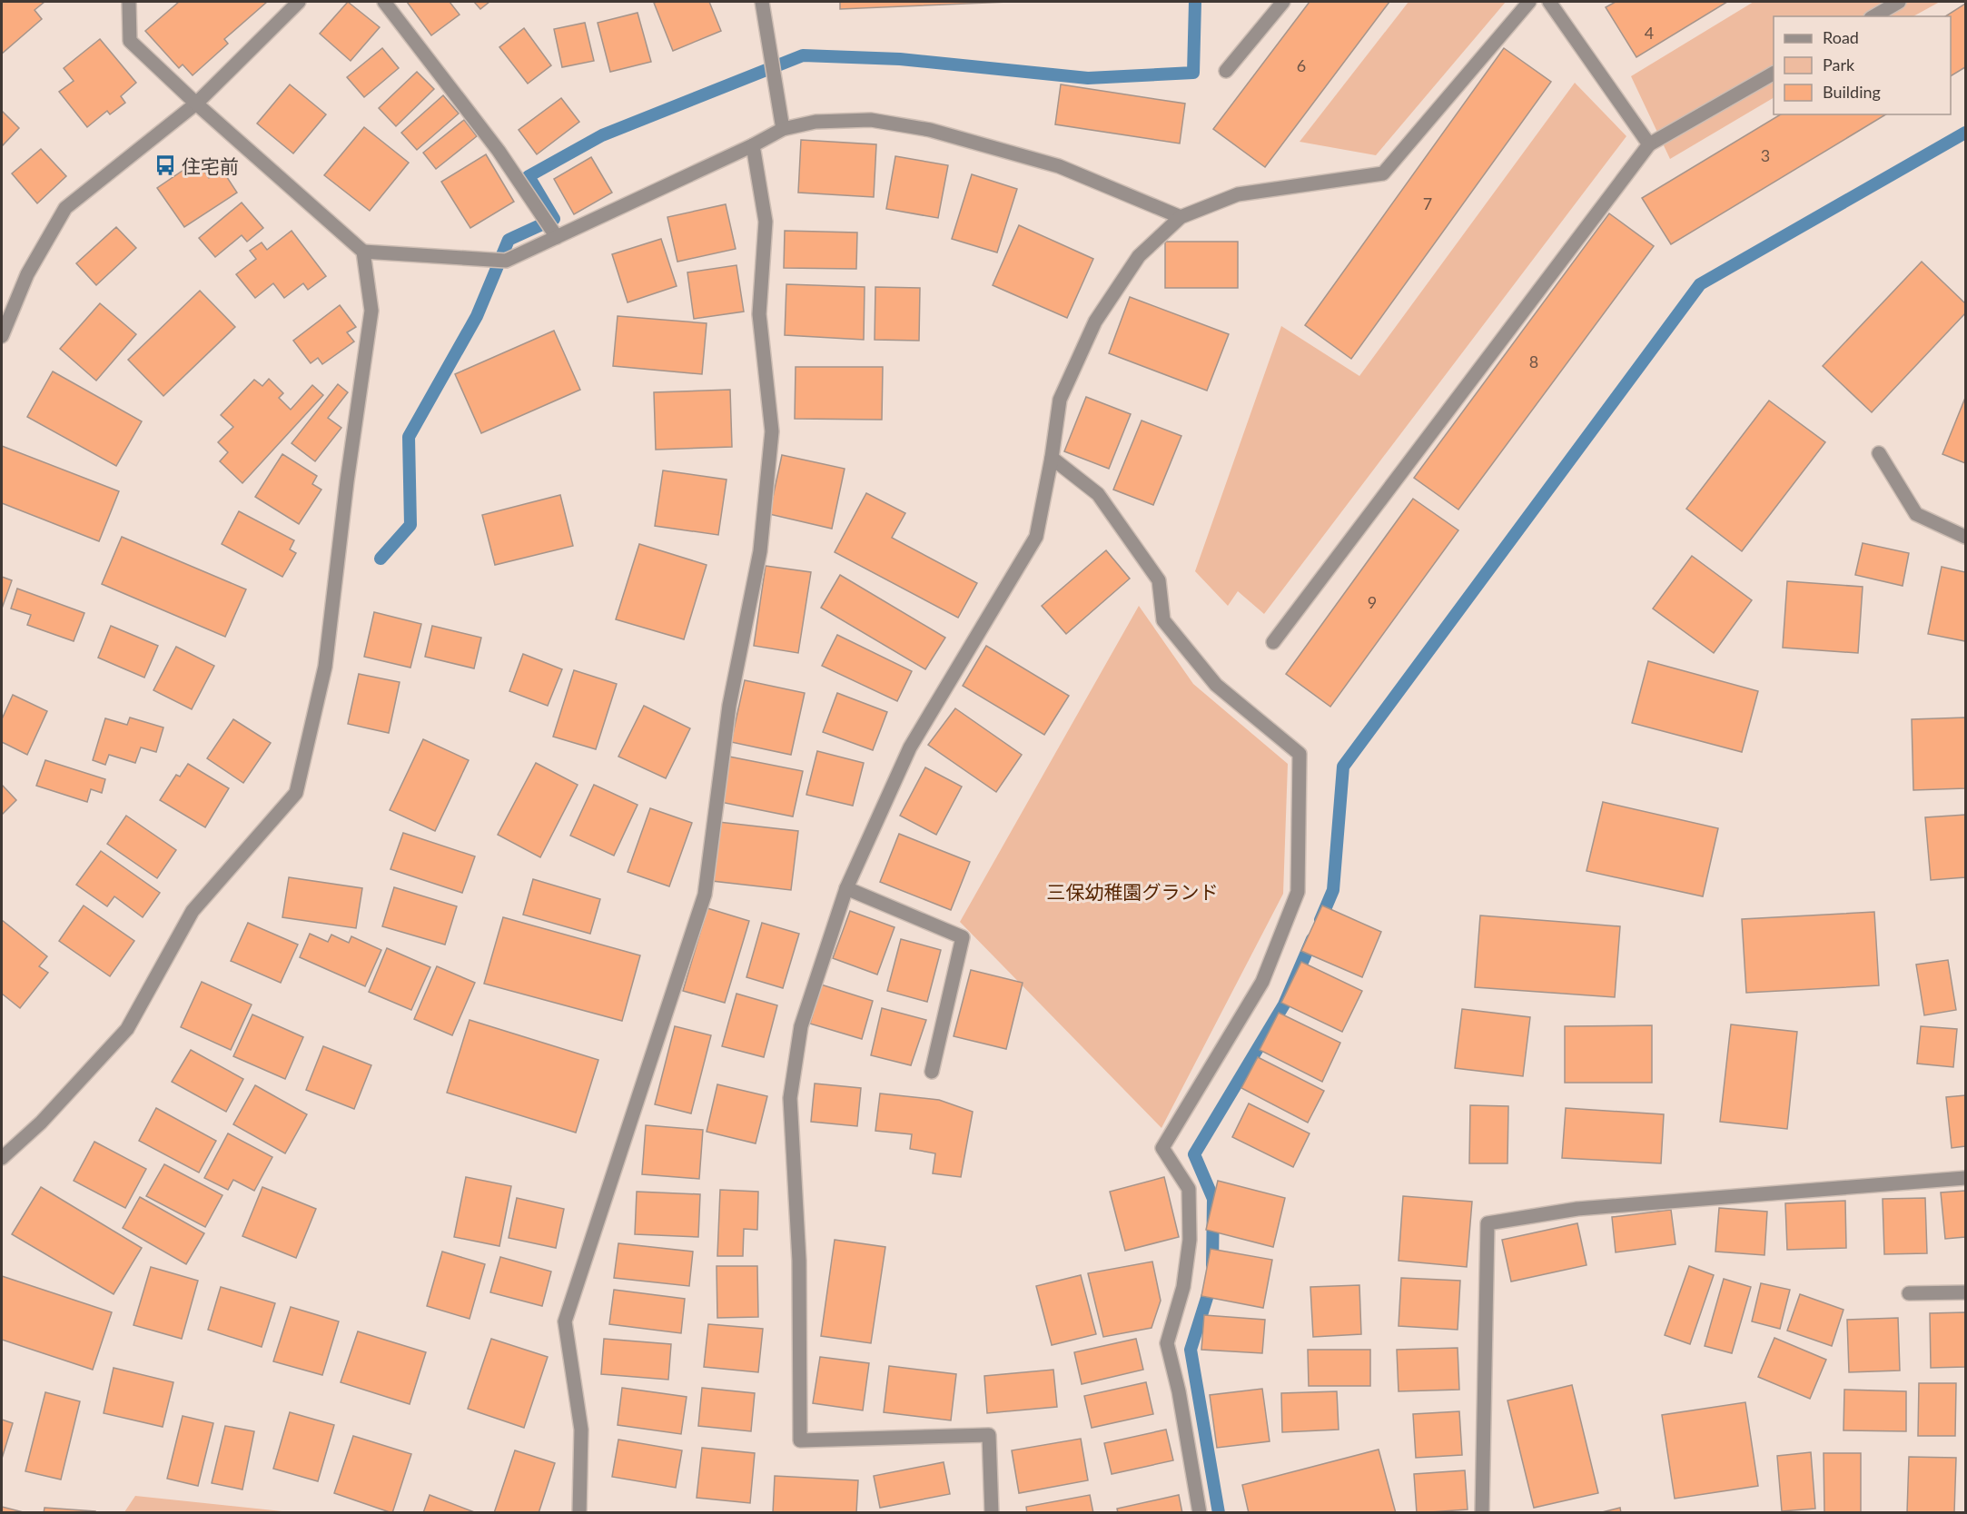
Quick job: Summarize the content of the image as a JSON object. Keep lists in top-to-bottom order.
{
  "parks": ["三保幼稚園グランド"],
  "places": {
    "bus stop": ["住宅前"]
  },
  "house_numbers": [
    "4",
    "6",
    "3",
    "7",
    "8",
    "9"
  ],
  "legend": ["Road", "Park", "Building"]
}
